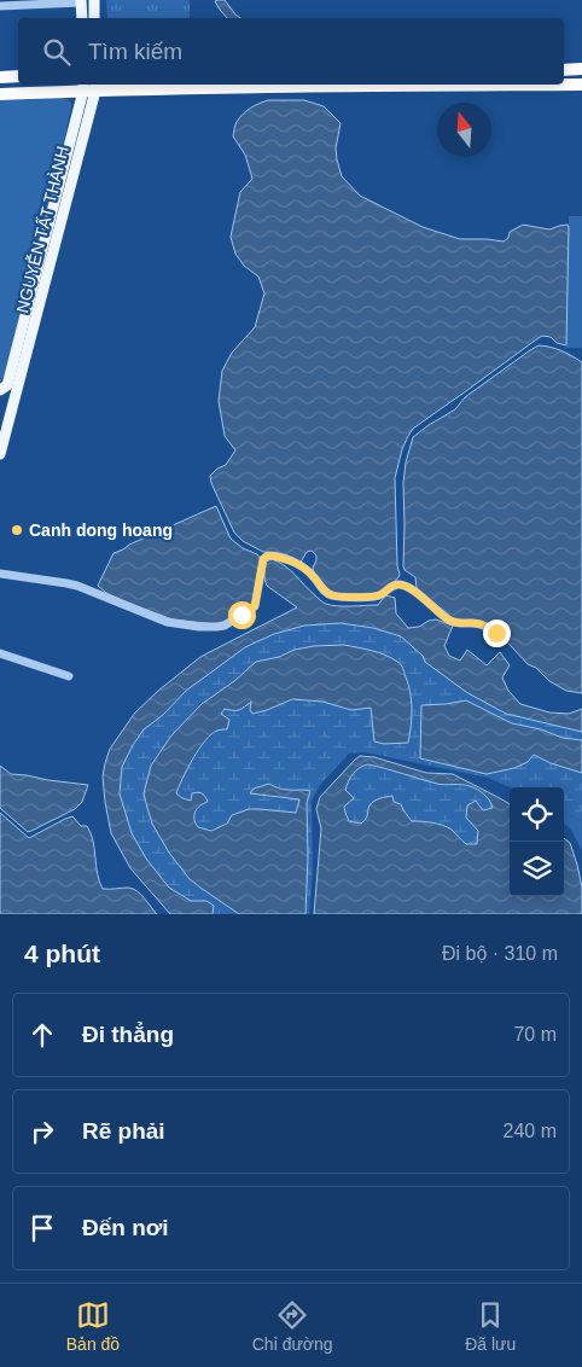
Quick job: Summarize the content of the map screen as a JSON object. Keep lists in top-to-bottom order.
{
  "streets": {
    "main road": ["NGUYỄN TẤT THÀNH"]
  },
  "places": ["Canh dong hoang"],
  "north": "top",
  "page": {
    "search": "Tìm kiếm",
    "heading": ["4 phút", "Đi bộ · 310 m"],
    "list": [
      ["Đi thẳng", "70 m"],
      ["Rẽ phải", "240 m"],
      "Đến nơi"
    ],
    "nav": ["Bản đồ", "Chỉ đường", "Đã lưu"]
  }
}
